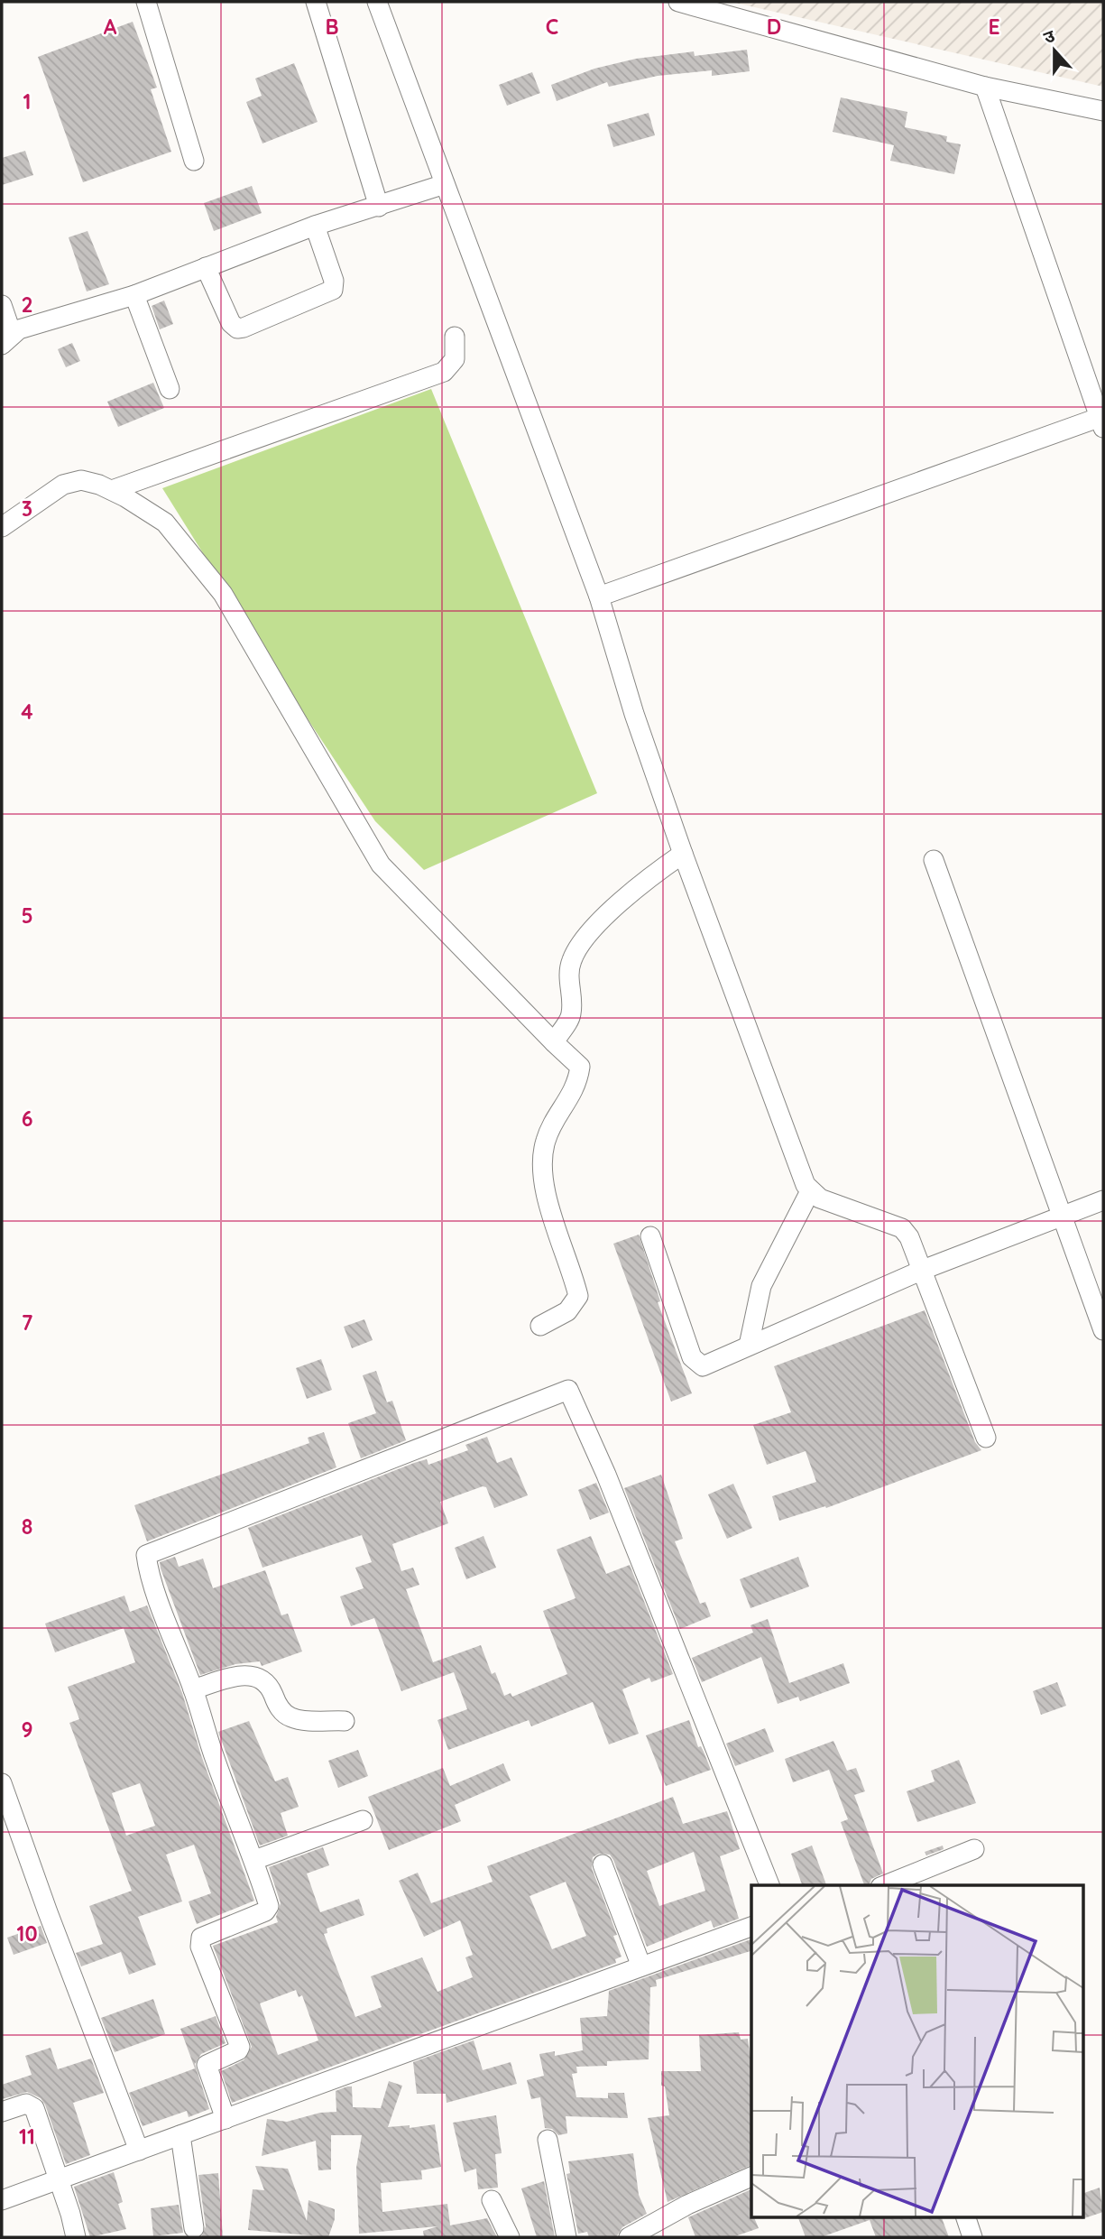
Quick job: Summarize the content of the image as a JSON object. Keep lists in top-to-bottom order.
{
  "north": "top",
  "grid": {
    "columns": [
      "A",
      "B",
      "C",
      "D",
      "E"
    ],
    "rows": [
      "1",
      "2",
      "3",
      "4",
      "5",
      "6",
      "7",
      "8",
      "9",
      "10",
      "11"
    ]
  }
}
